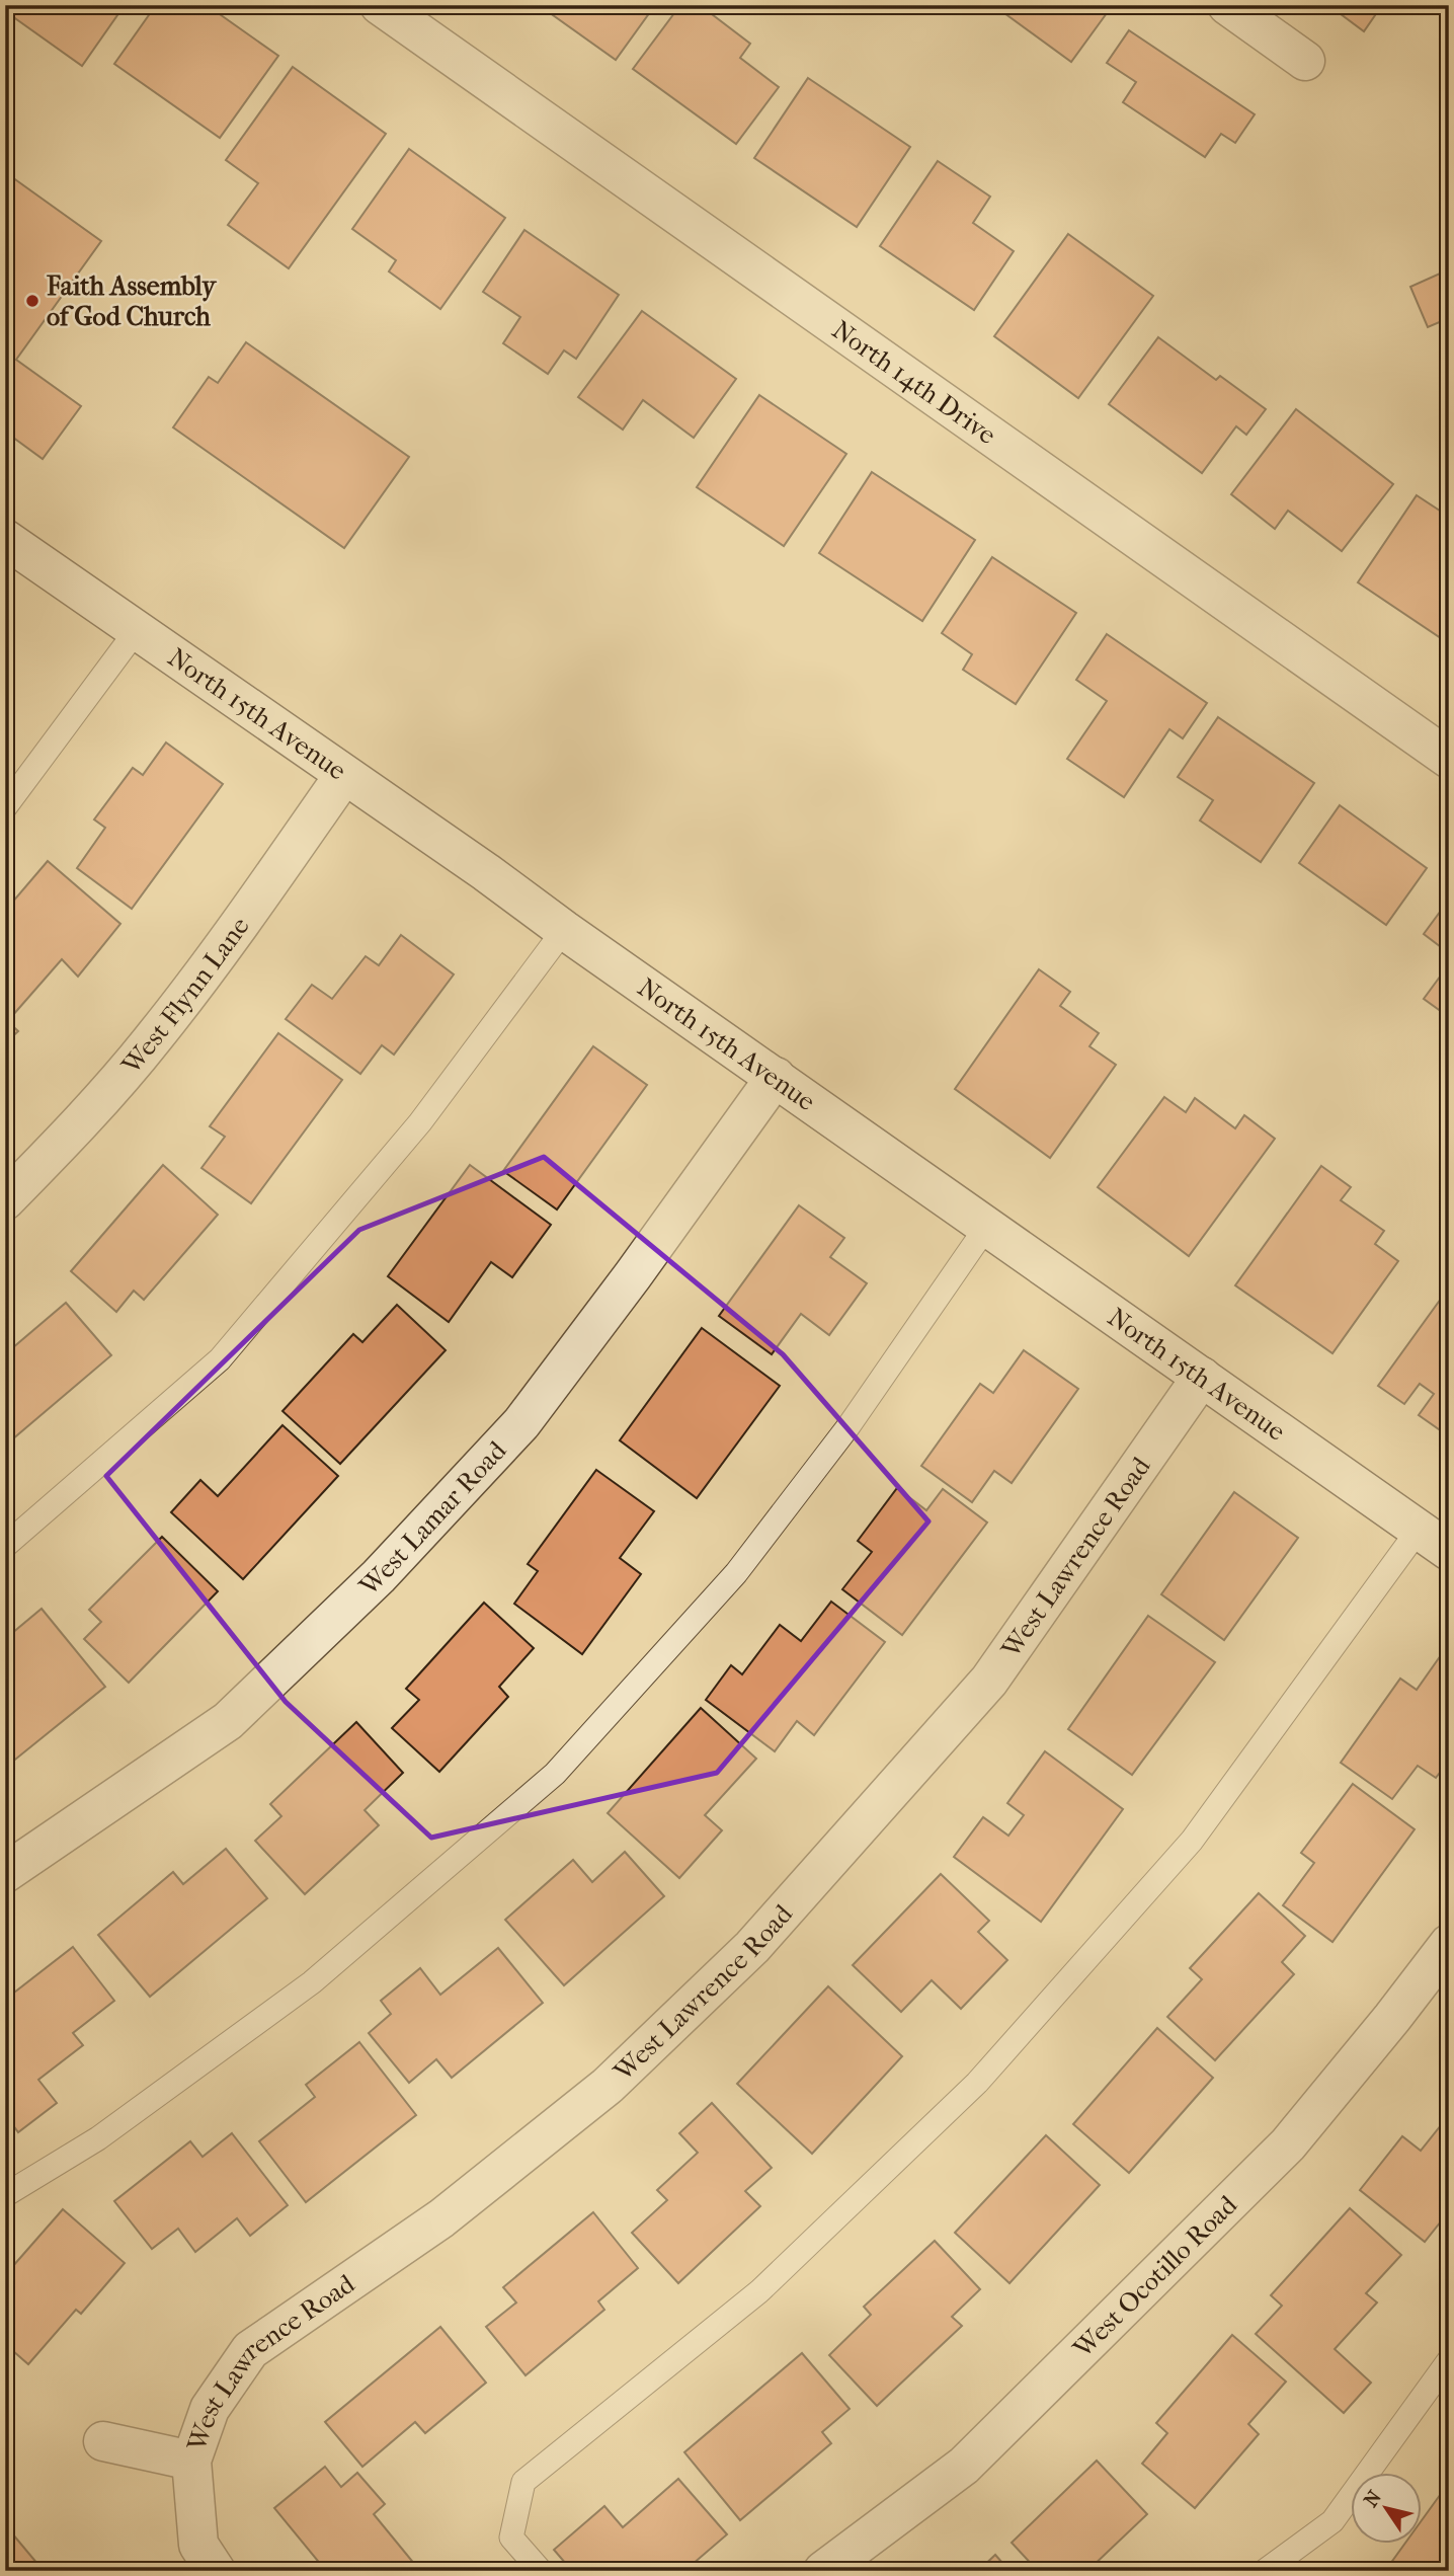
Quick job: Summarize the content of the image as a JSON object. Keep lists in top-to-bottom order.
{
  "streets": {
    "street": [
      "North 14th Drive",
      "North 15th Avenue",
      "West Flynn Lane",
      "West Lamar Road",
      "West Lawrence Road",
      "West Ocotillo Road"
    ]
  },
  "crossings": [
    ["North 15th Avenue", "West Flynn Lane"],
    ["North 15th Avenue", "West Lamar Road"],
    ["North 15th Avenue", "West Lawrence Road"]
  ],
  "places": ["Faith Assembly of God Church"],
  "north": "top left"
}
